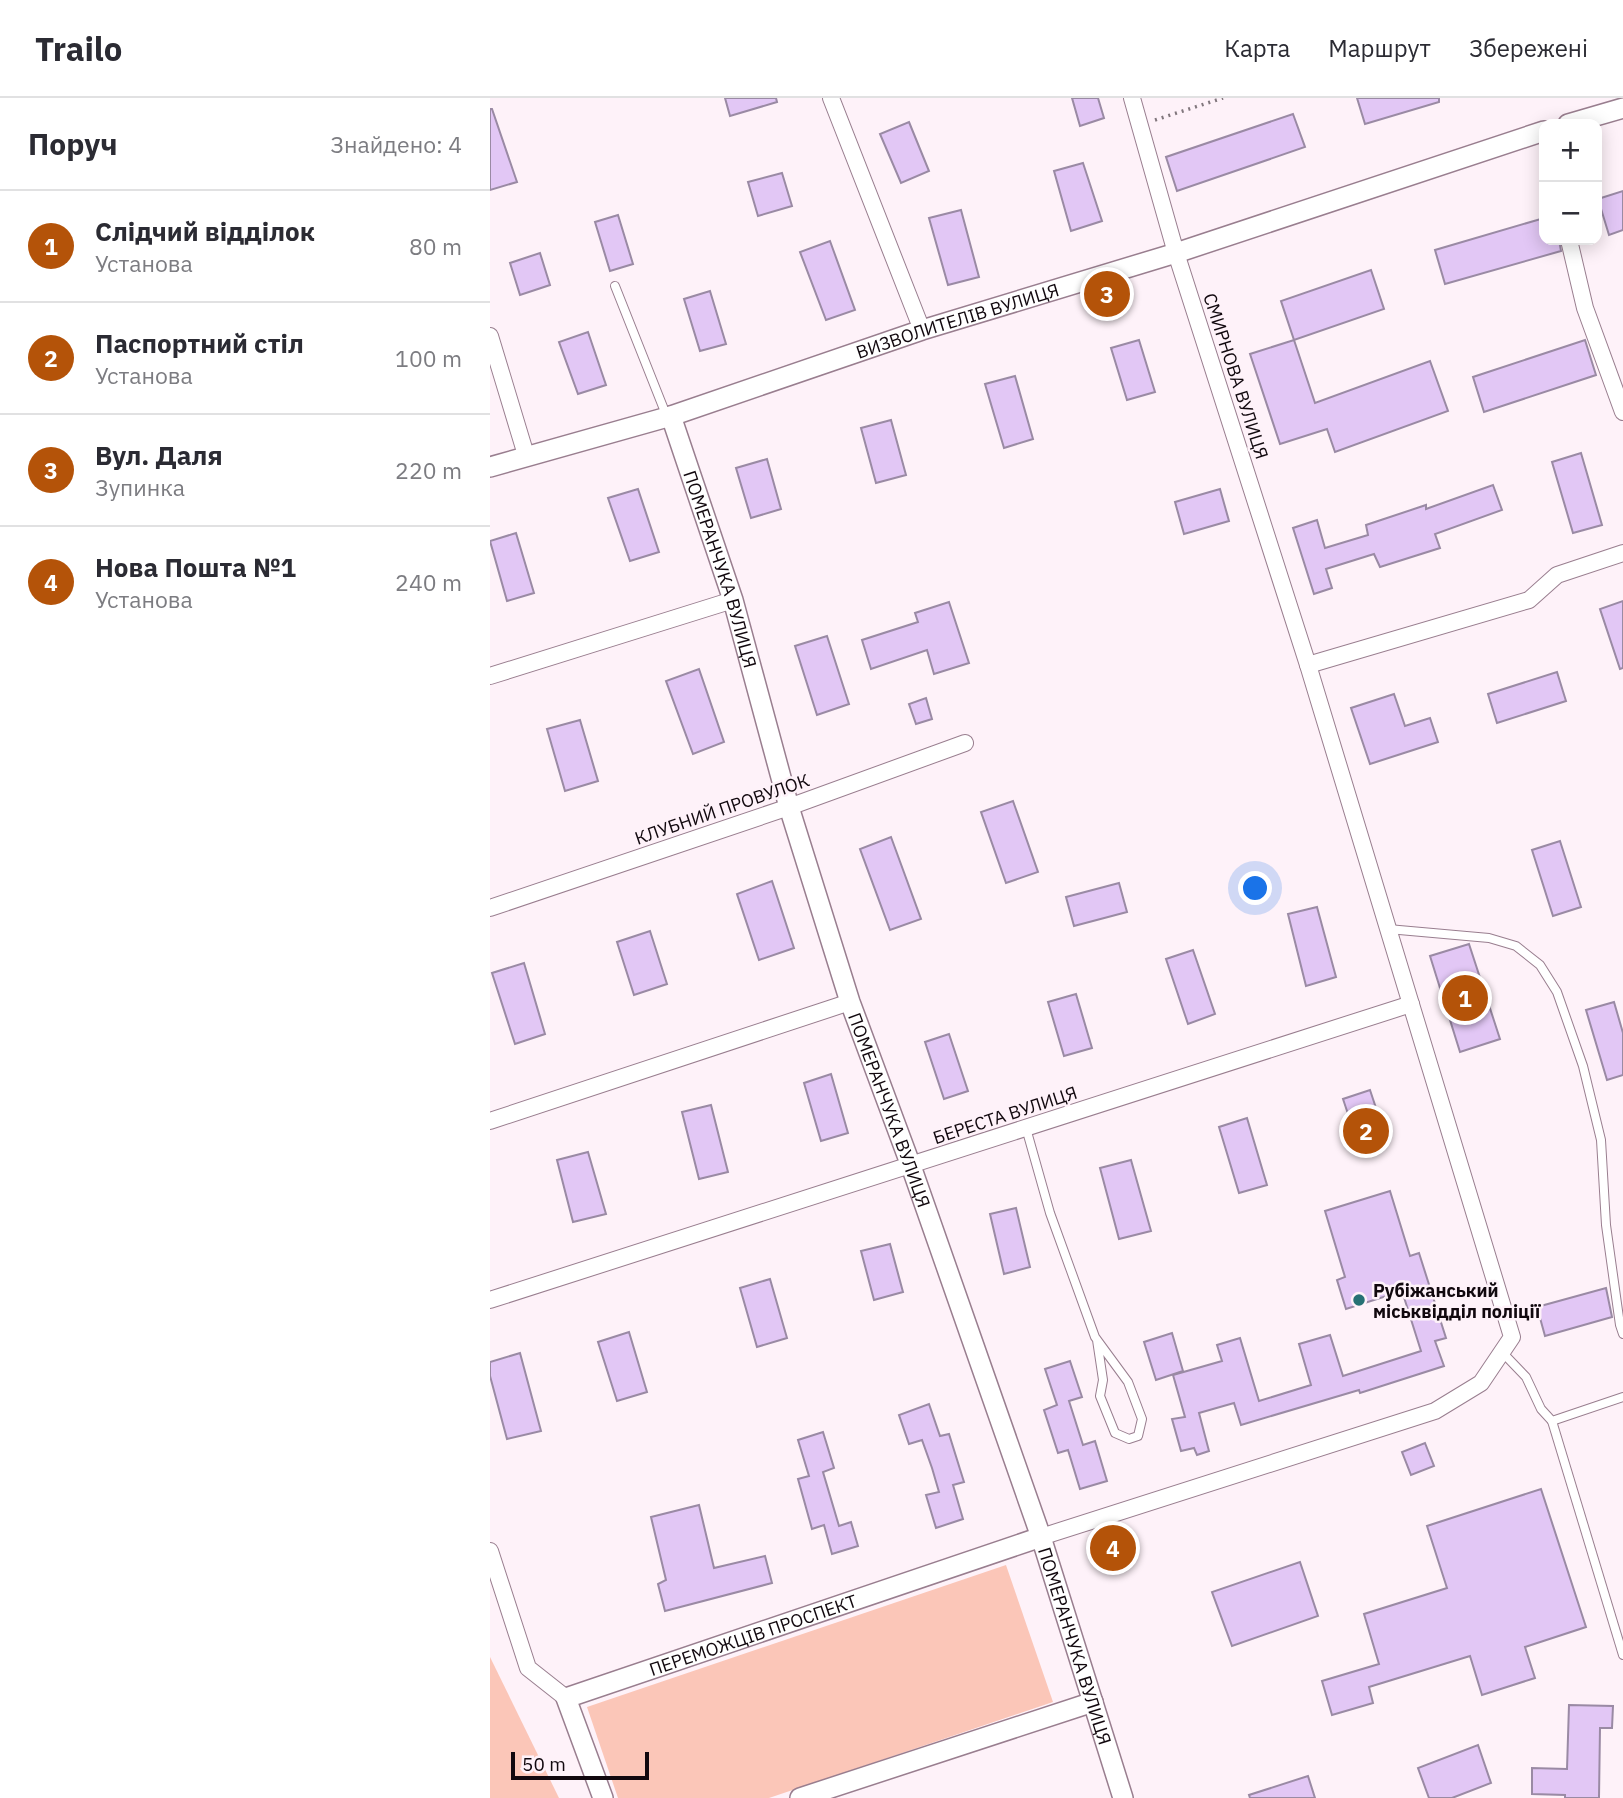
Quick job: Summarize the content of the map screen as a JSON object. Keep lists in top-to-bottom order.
{
  "streets": {
    "street": [
      "ВИЗВОЛИТЕЛІВ ВУЛИЦЯ",
      "СМИРНОВА ВУЛИЦЯ",
      "ПОМЕРАНЧУКА ВУЛИЦЯ",
      "КЛУБНИЙ ПРОВУЛОК",
      "БЕРЕСТА ВУЛИЦЯ",
      "ПЕРЕМОЖЦІВ ПРОСПЕКТ"
    ]
  },
  "crossings": [
    ["ВИЗВОЛИТЕЛІВ ВУЛИЦЯ", "СМИРНОВА ВУЛИЦЯ"],
    ["ВИЗВОЛИТЕЛІВ ВУЛИЦЯ", "ПОМЕРАНЧУКА ВУЛИЦЯ"],
    ["СМИРНОВА ВУЛИЦЯ", "БЕРЕСТА ВУЛИЦЯ"],
    ["ПОМЕРАНЧУКА ВУЛИЦЯ", "КЛУБНИЙ ПРОВУЛОК"],
    ["ПОМЕРАНЧУКА ВУЛИЦЯ", "БЕРЕСТА ВУЛИЦЯ"],
    ["ПОМЕРАНЧУКА ВУЛИЦЯ", "ПЕРЕМОЖЦІВ ПРОСПЕКТ"]
  ],
  "places": ["Рубіжанський міськвідділ поліції"],
  "scale_bar": "50 m",
  "page": {
    "header": "Trailo",
    "nav": ["Карта", "Маршрут", "Збережені"],
    "heading": ["Поруч", "Знайдено: 4"],
    "map_buttons": ["+", "−"],
    "list": [
      {
        "mark": "1",
        "name": "Слідчий відділок",
        "note": "Установа",
        "value": "80 m"
      },
      {
        "mark": "2",
        "name": "Паспортний стіл",
        "note": "Установа",
        "value": "100 m"
      },
      {
        "mark": "3",
        "name": "Вул. Даля",
        "note": "Зупинка",
        "value": "220 m"
      },
      {
        "mark": "4",
        "name": "Нова Пошта №1",
        "note": "Установа",
        "value": "240 m"
      }
    ],
    "pins": [
      "3",
      "1",
      "2",
      "4"
    ],
    "scale": "50 m"
  }
}
